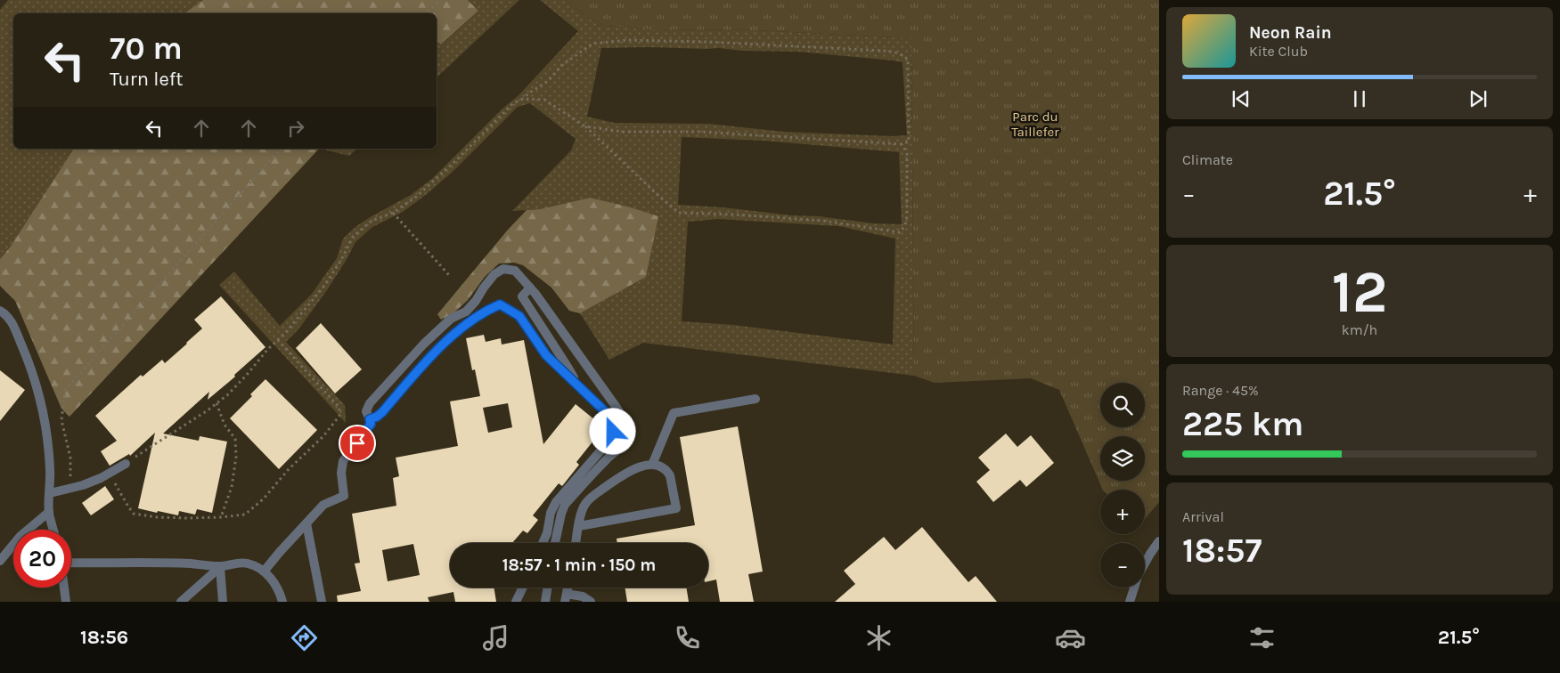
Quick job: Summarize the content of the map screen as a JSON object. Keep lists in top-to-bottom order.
{
  "parks": ["Parc du Taillefer"],
  "page": {
    "turn": ["70 m", "Turn left"],
    "song": ["Neon Rain", "Kite Club"],
    "tile": [
      "Climate",
      ["12", "km/h"],
      ["Range · 45%", "225 km"],
      ["Arrival", "18:57"]
    ],
    "heat": ["−", "21.5°", "+"],
    "map_buttons": ["+", "−"],
    "limit": "20",
    "trip": "18:57 · 1 min · 150 m",
    "tabs": ["18:56", "21.5°"]
  }
}
